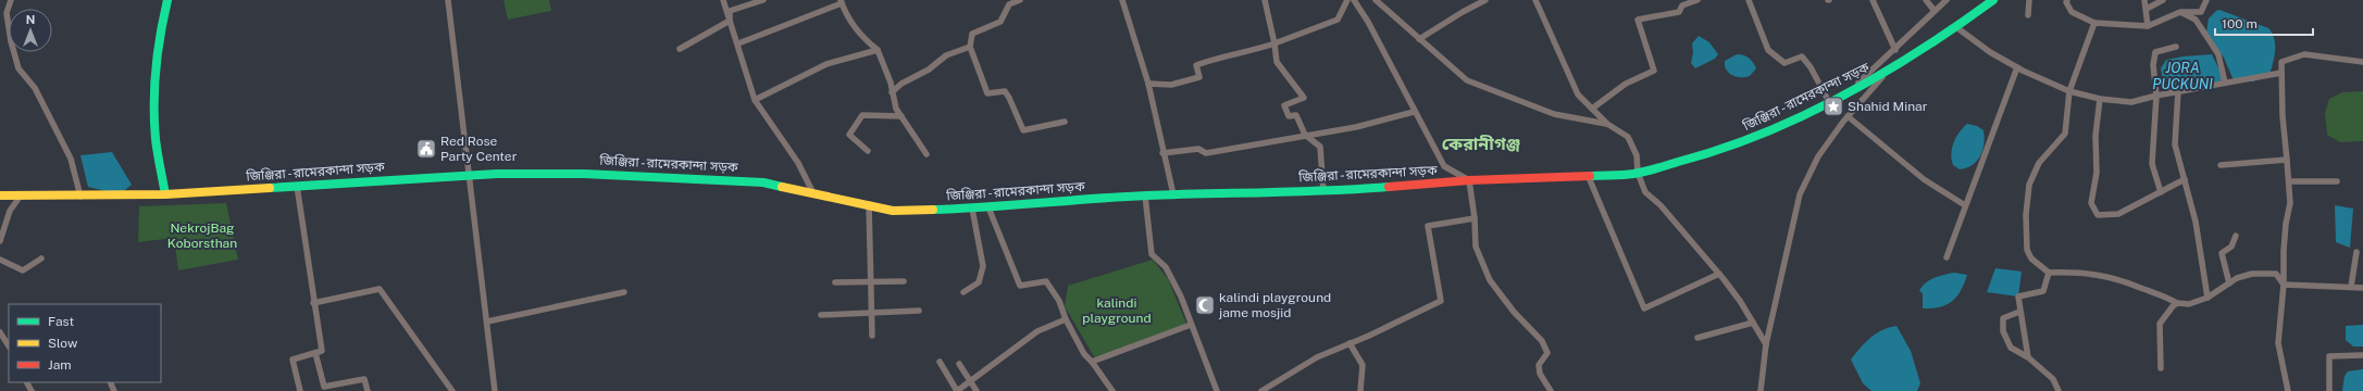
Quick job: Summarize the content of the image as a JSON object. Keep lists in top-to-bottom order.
{
  "streets": {
    "main road": ["জিঞ্জিরা - রামেরকান্দা সড়ক"]
  },
  "districts": ["কেরানীগঞ্জ"],
  "water": ["JORA PUCKUNI"],
  "parks": ["NekrojBag Koborsthan", "kalindi playground"],
  "places": {
    "place": ["Shahid Minar"],
    "public building": ["Red Rose Party Center"],
    "mosque": ["kalindi playground jame mosjid"]
  },
  "legend": ["Fast", "Slow", "Jam"],
  "scale_bar": "100 m",
  "north": "top"
}
